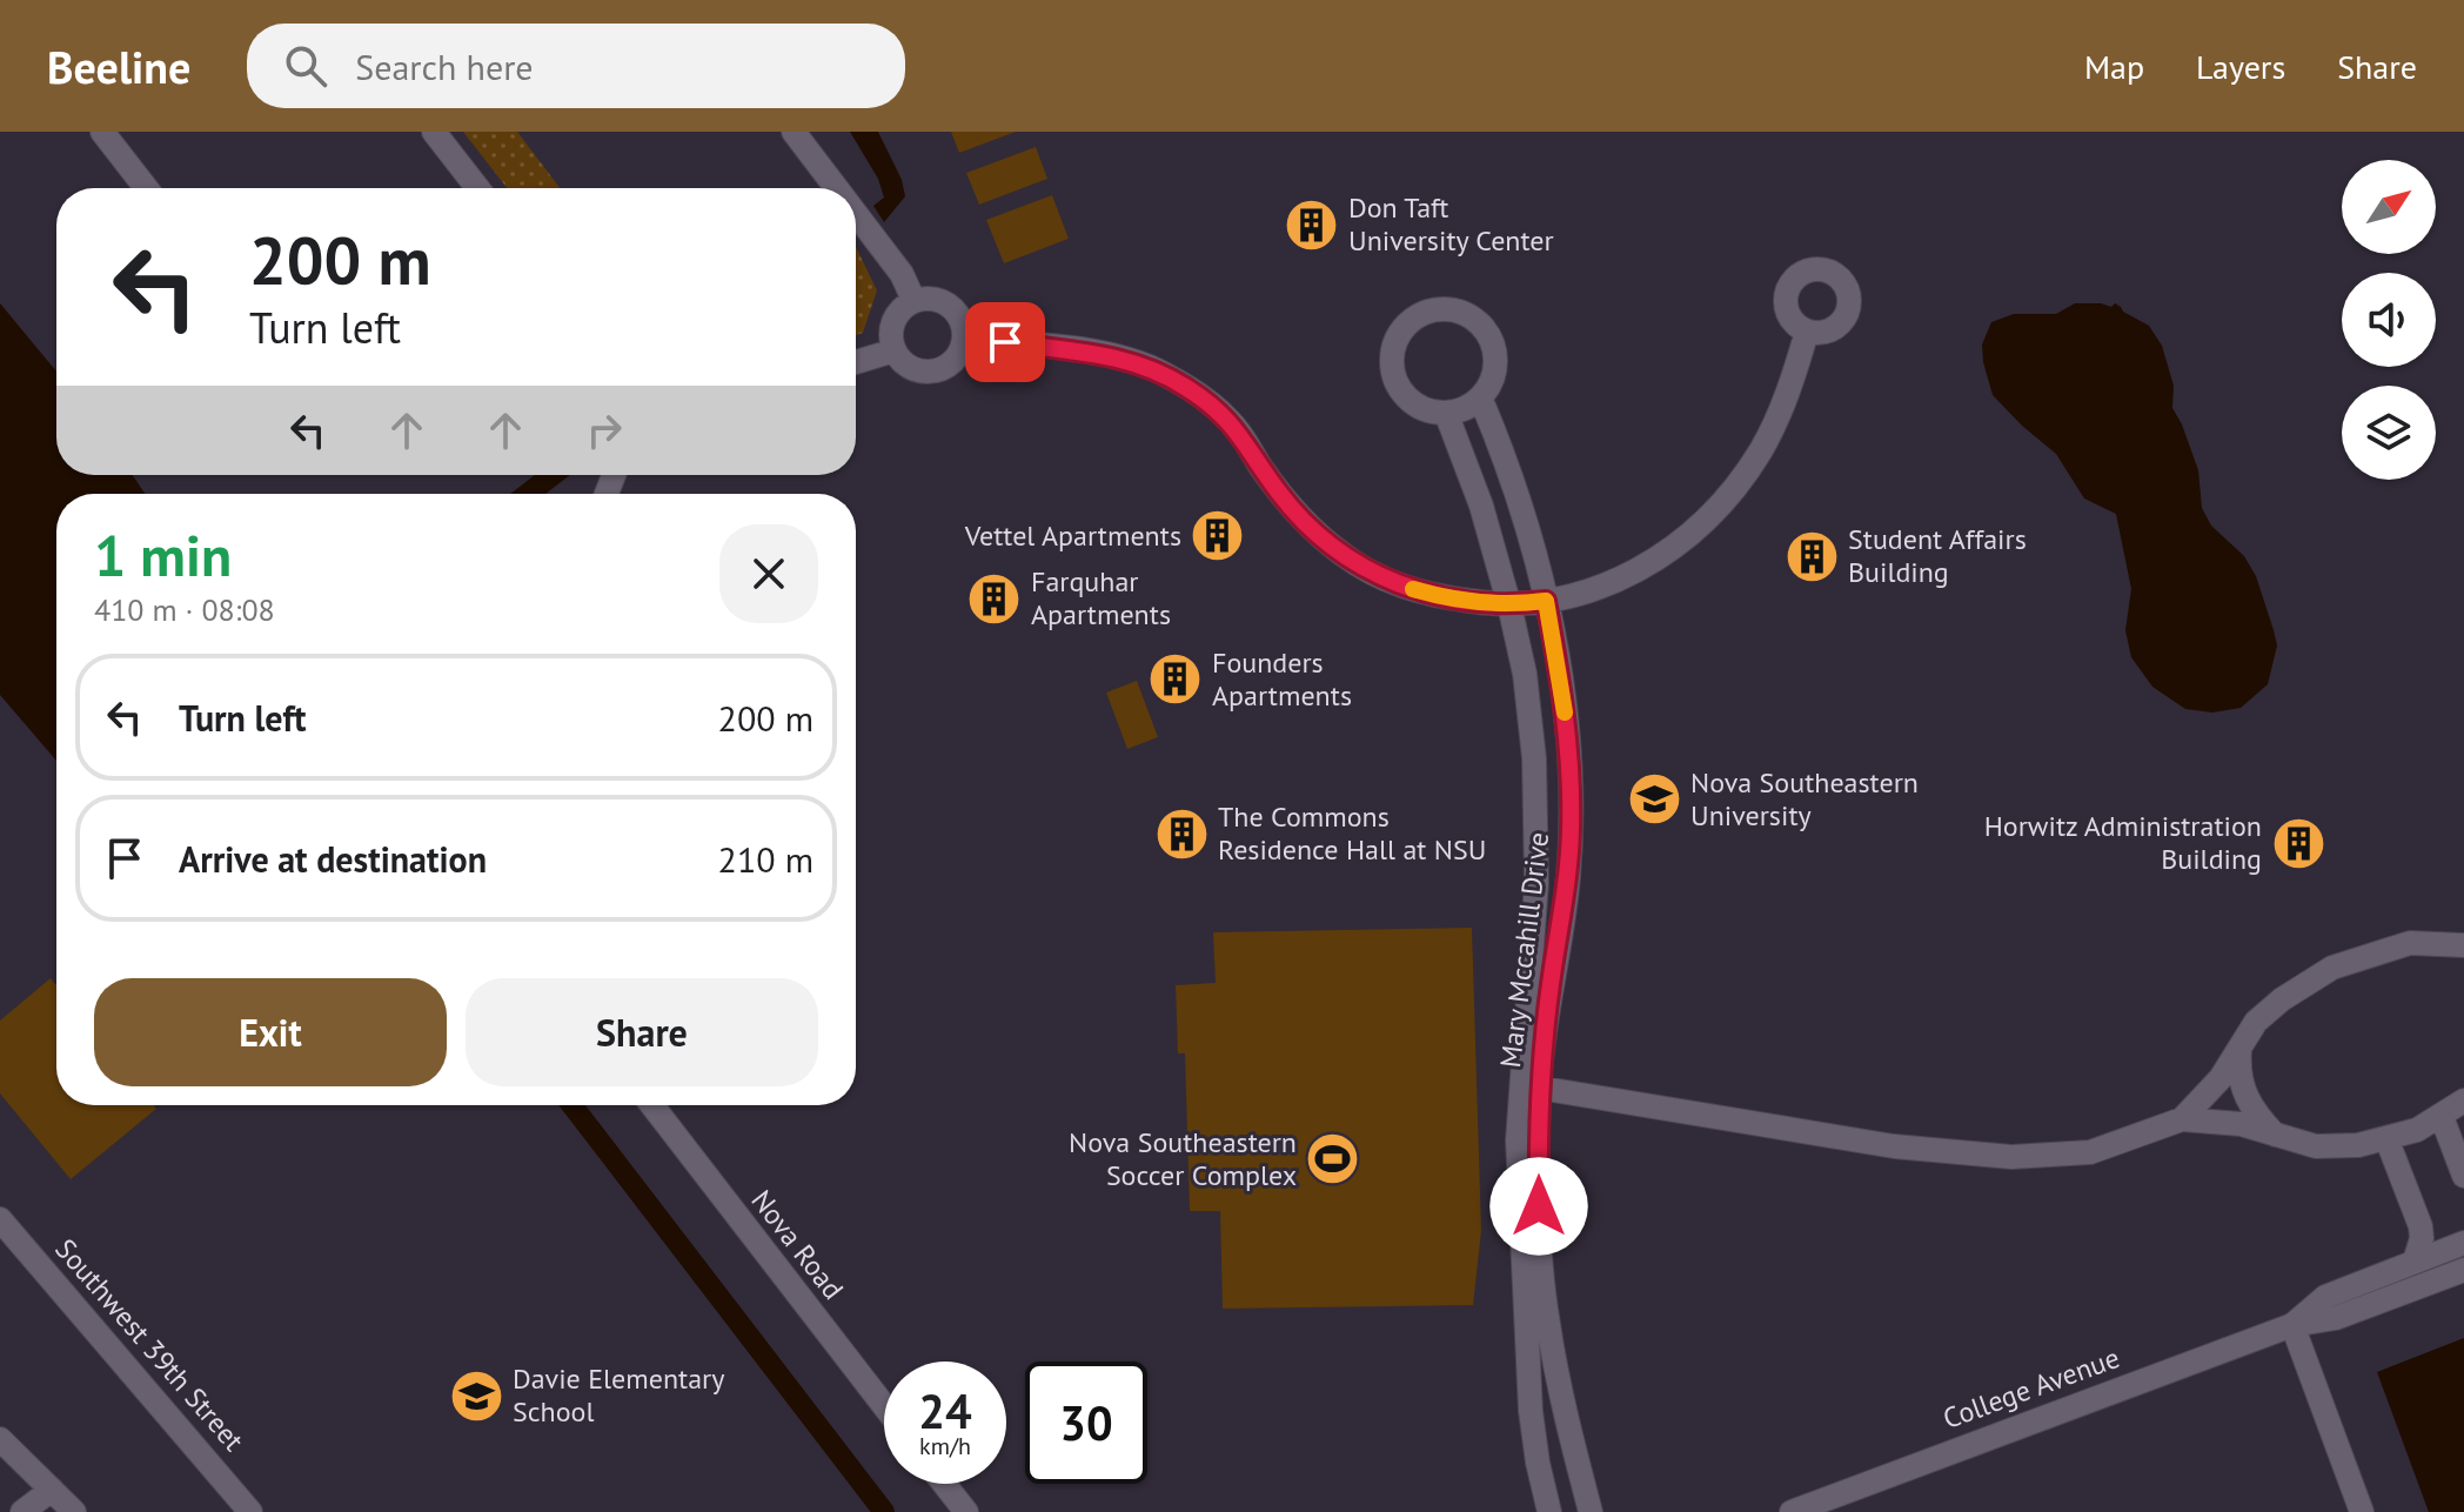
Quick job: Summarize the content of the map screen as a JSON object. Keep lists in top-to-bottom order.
{
  "streets": {
    "street": [
      "Mary Mccahill Drive",
      "Nova Road",
      "Southwest 39th Street",
      "College Avenue"
    ]
  },
  "places": {
    "building": [
      "Don Taft University Center",
      "Vettel Apartments",
      "Student Affairs Building",
      "Farquhar Apartments",
      "Founders Apartments",
      "The Commons Residence Hall at NSU",
      "Horwitz Administration Building"
    ],
    "school or university": ["Nova Southeastern University", "Davie Elementary School"],
    "sports": ["Nova Southeastern Soccer Complex"]
  },
  "north": "top right",
  "page": {
    "header": "Beeline",
    "search": "Search here",
    "nav": ["Map", "Layers", "Share"],
    "turn": ["200 m", "Turn left"],
    "heading": ["1 min", "410 m · 08:08"],
    "list": [
      {
        "name": "Turn left",
        "value": "200 m"
      },
      {
        "name": "Arrive at destination",
        "value": "210 m"
      }
    ],
    "buttons": ["Exit", "Share"],
    "speed": "24 km/h",
    "limit": "30"
  }
}
